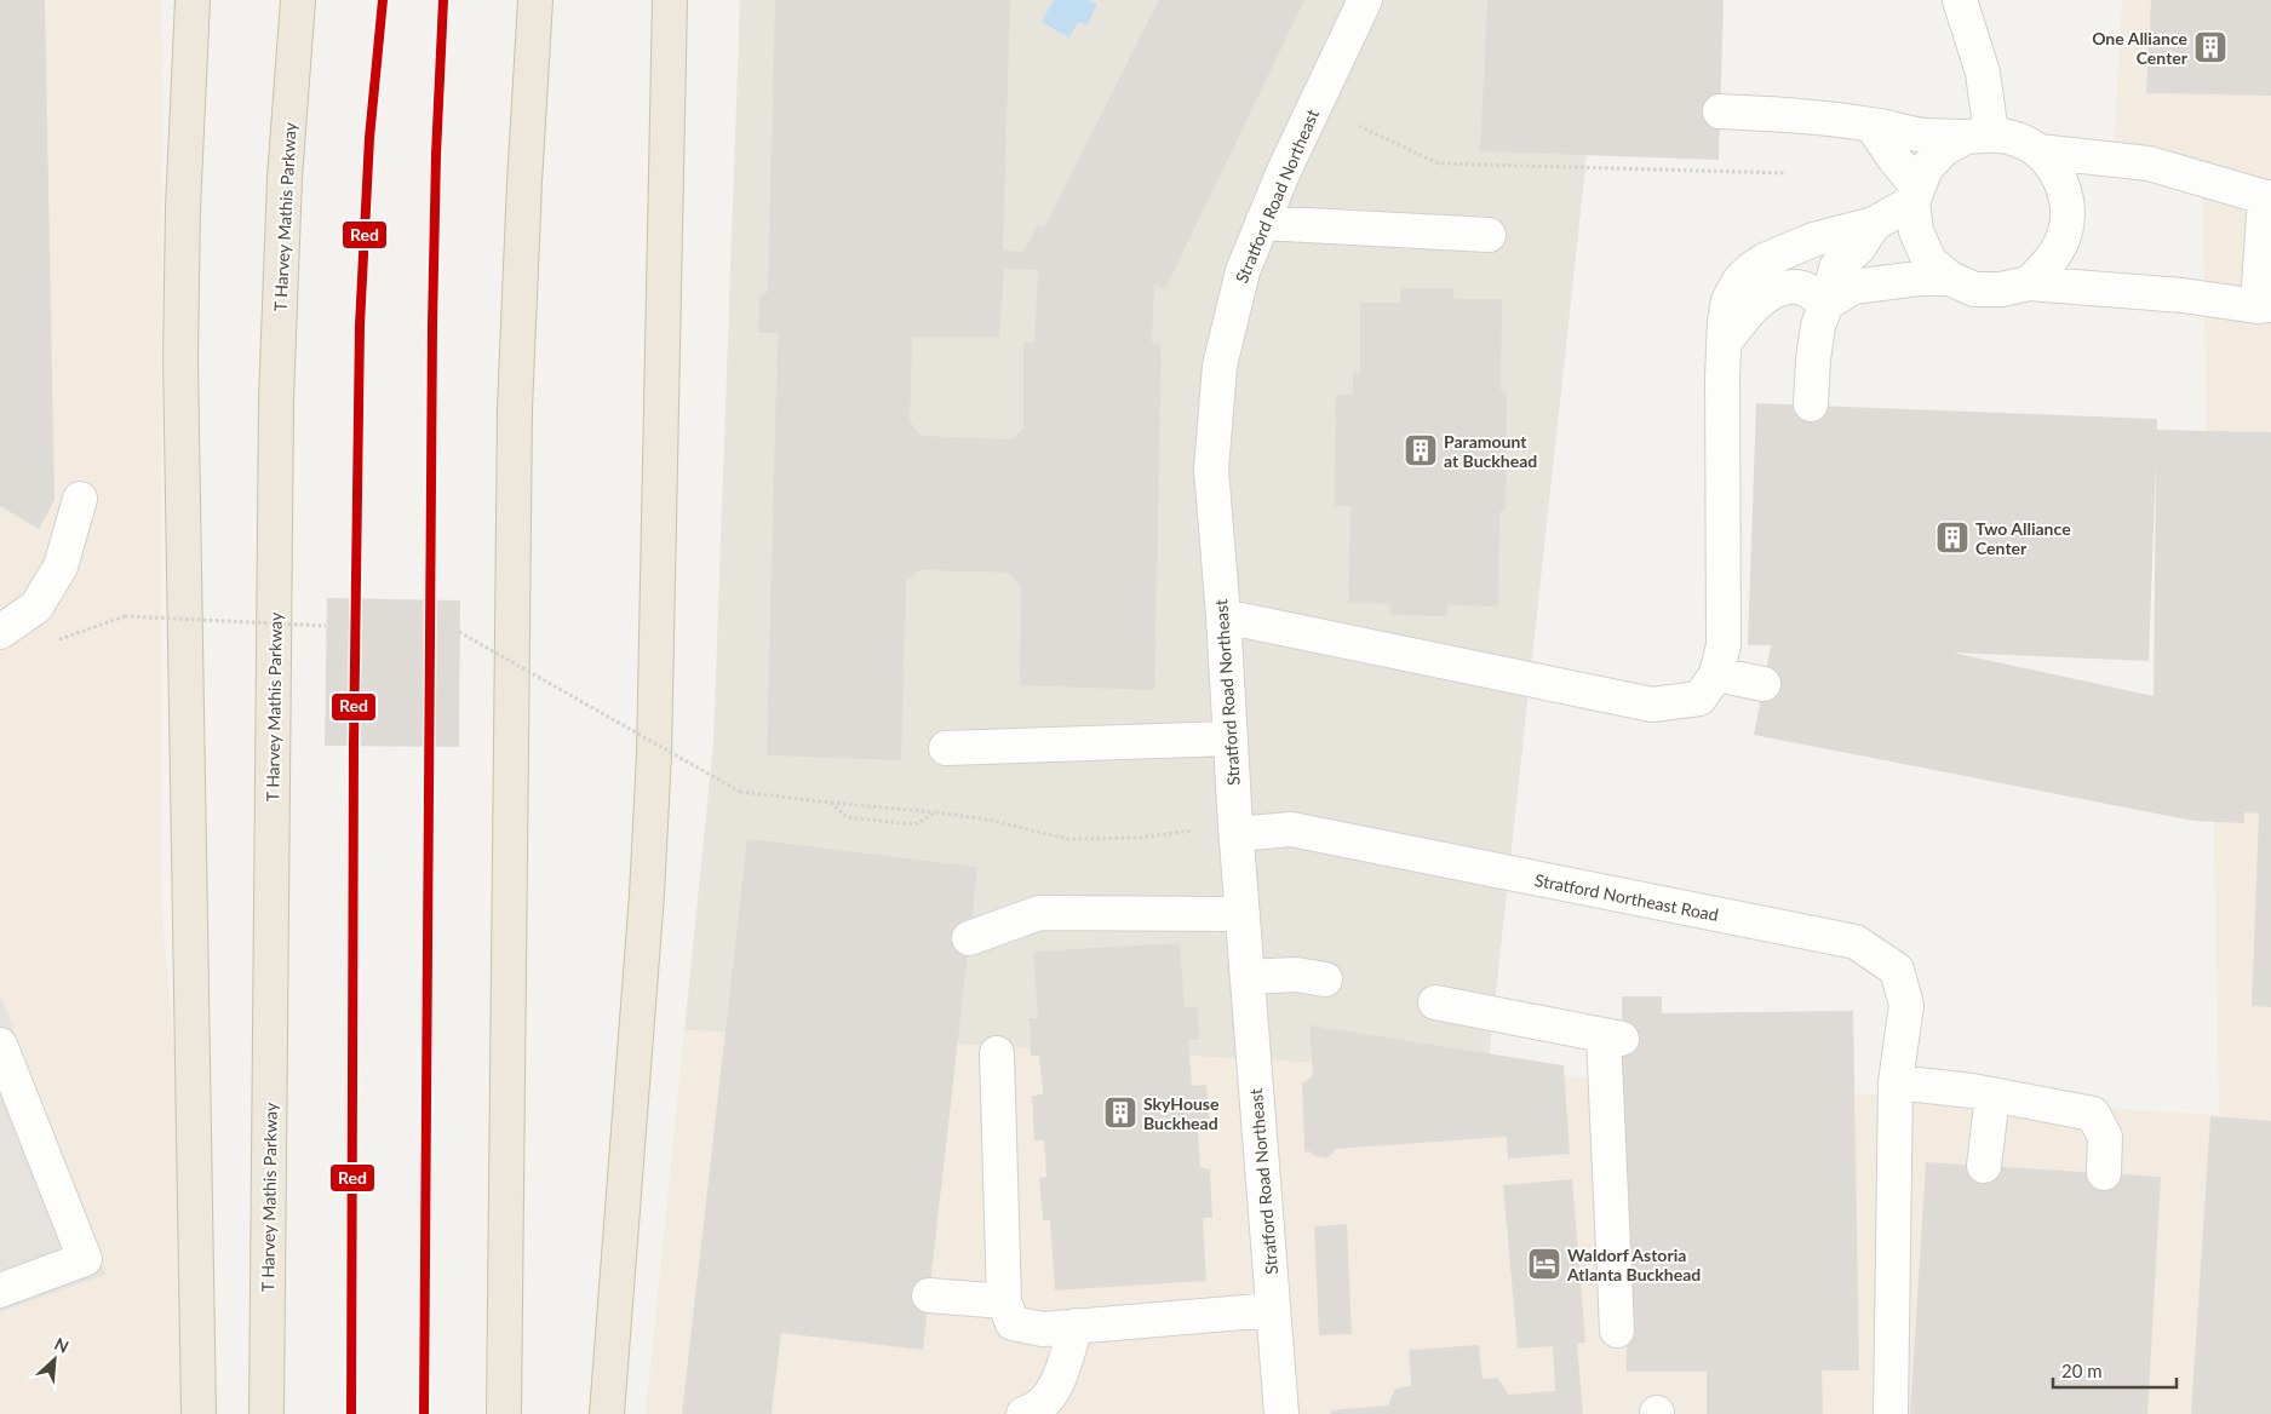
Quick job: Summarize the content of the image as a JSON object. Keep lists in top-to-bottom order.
{
  "streets": {
    "highway": ["T Harvey Mathis Parkway"],
    "street": ["Stratford Road Northeast", "Stratford Northeast Road"]
  },
  "crossings": [
    ["Stratford Road Northeast", "Stratford Northeast Road"]
  ],
  "places": {
    "building": [
      "One Alliance Center",
      "Paramount at Buckhead",
      "Two Alliance Center",
      "SkyHouse Buckhead"
    ],
    "hotel": ["Waldorf Astoria Atlanta Buckhead"]
  },
  "lines": ["transit line Red"],
  "scale_bar": "20 m",
  "north": "top right"
}
